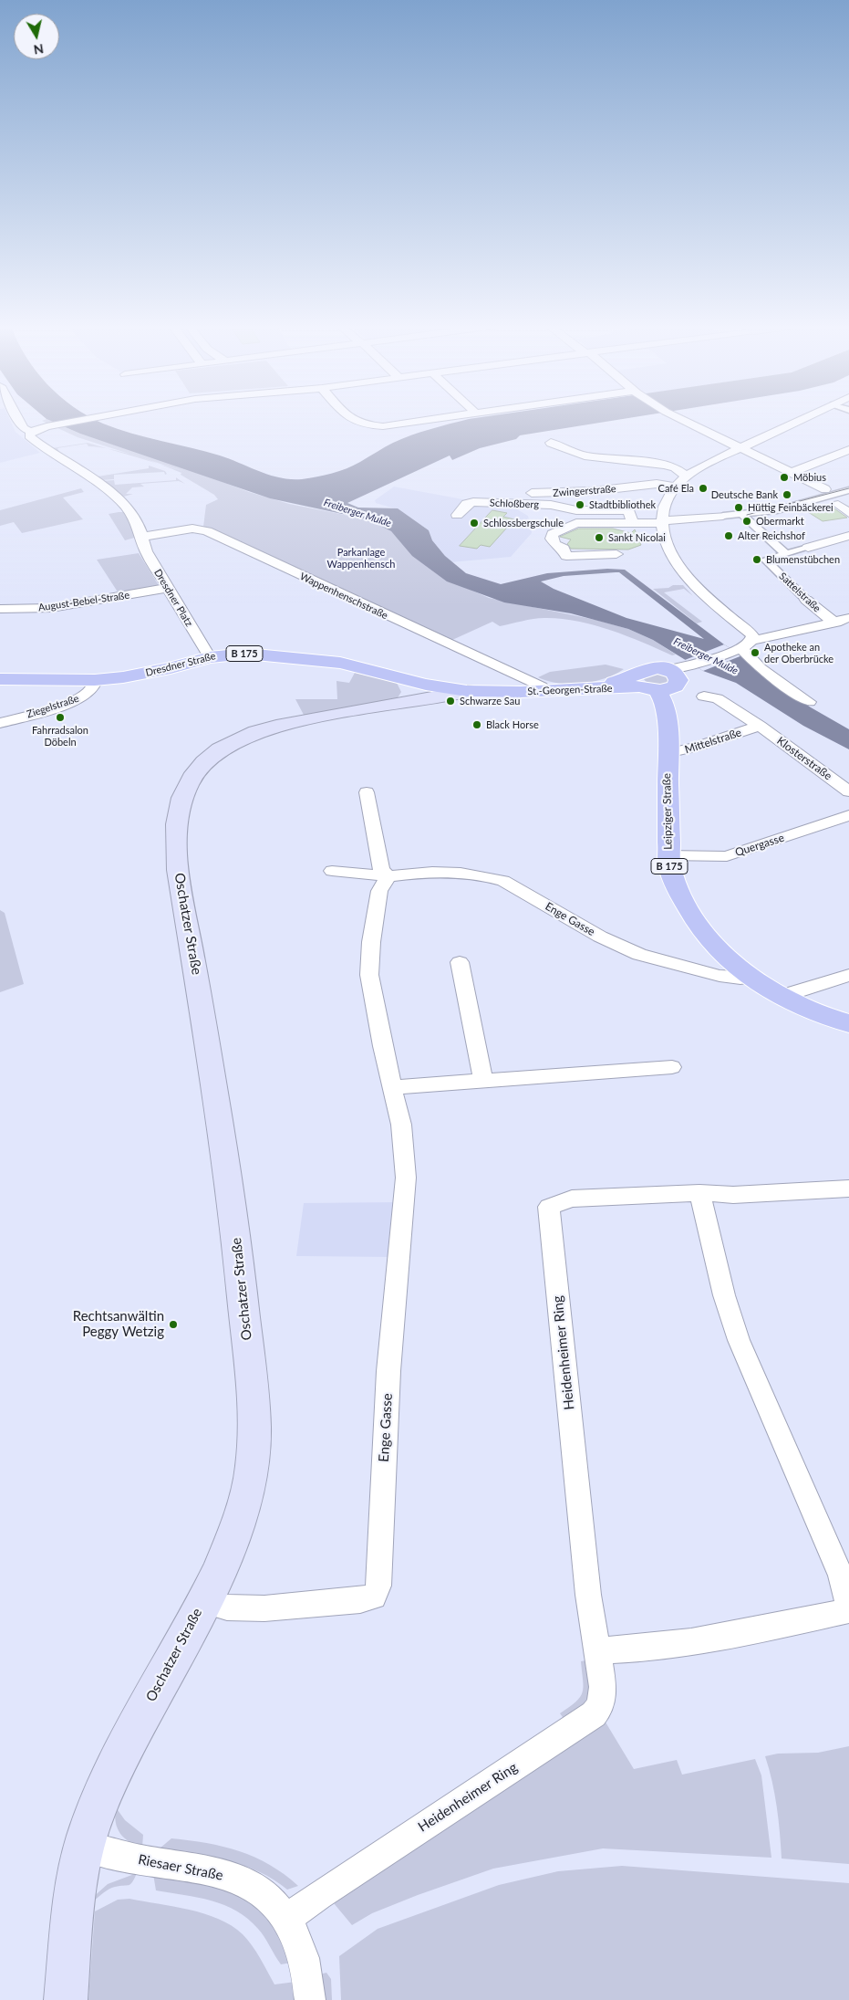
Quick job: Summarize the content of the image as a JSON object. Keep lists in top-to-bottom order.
{
  "streets": {
    "main road": [
      "B 175",
      "Dresdner Straße",
      "St.-Georgen-Straße",
      "Leipziger Straße",
      "Oschatzer Straße"
    ],
    "street": [
      "Zwingerstraße",
      "Schloßberg",
      "Sattelstraße",
      "Wappenhenschstraße",
      "Dresdner Platz",
      "August-Bebel-Straße",
      "Ziegelstraße",
      "Mittelstraße",
      "Klosterstraße",
      "Quergasse",
      "Enge Gasse",
      "Heidenheimer Ring",
      "Riesaer Straße"
    ]
  },
  "crossings": [
    ["Wappenhenschstraße", "Dresdner Platz"],
    ["Wappenhenschstraße", "St.-Georgen-Straße"],
    ["Dresdner Platz", "August-Bebel-Straße"],
    ["Dresdner Platz", "Dresdner Straße"],
    ["Dresdner Straße", "St.-Georgen-Straße"],
    ["Dresdner Straße", "Ziegelstraße"],
    ["Dresdner Straße", "Oschatzer Straße"],
    ["St.-Georgen-Straße", "Leipziger Straße"],
    ["St.-Georgen-Straße", "Oschatzer Straße"],
    ["Mittelstraße", "Klosterstraße"],
    ["Mittelstraße", "Leipziger Straße"],
    ["Leipziger Straße", "Quergasse"],
    ["Leipziger Straße", "Enge Gasse"],
    ["Enge Gasse", "Oschatzer Straße"],
    ["Oschatzer Straße", "Riesaer Straße"],
    ["Heidenheimer Ring", "Riesaer Straße"]
  ],
  "water": ["Freiberger Mulde"],
  "parks": ["Parkanlage Wappenhensch"],
  "places": [
    "Möbius",
    "Café Ela",
    "Deutsche Bank",
    "Stadtbibliothek",
    "Hüttig Feinbäckerei",
    "Obermarkt",
    "Schlossbergschule",
    "Alter Reichshof",
    "Sankt Nicolai",
    "Blumenstübchen",
    "Apotheke an der Oberbrücke",
    "Schwarze Sau",
    "Fahrradsalon Döbeln",
    "Black Horse",
    "Rechtsanwältin Peggy Wetzig"
  ],
  "north": "bottom"
}
